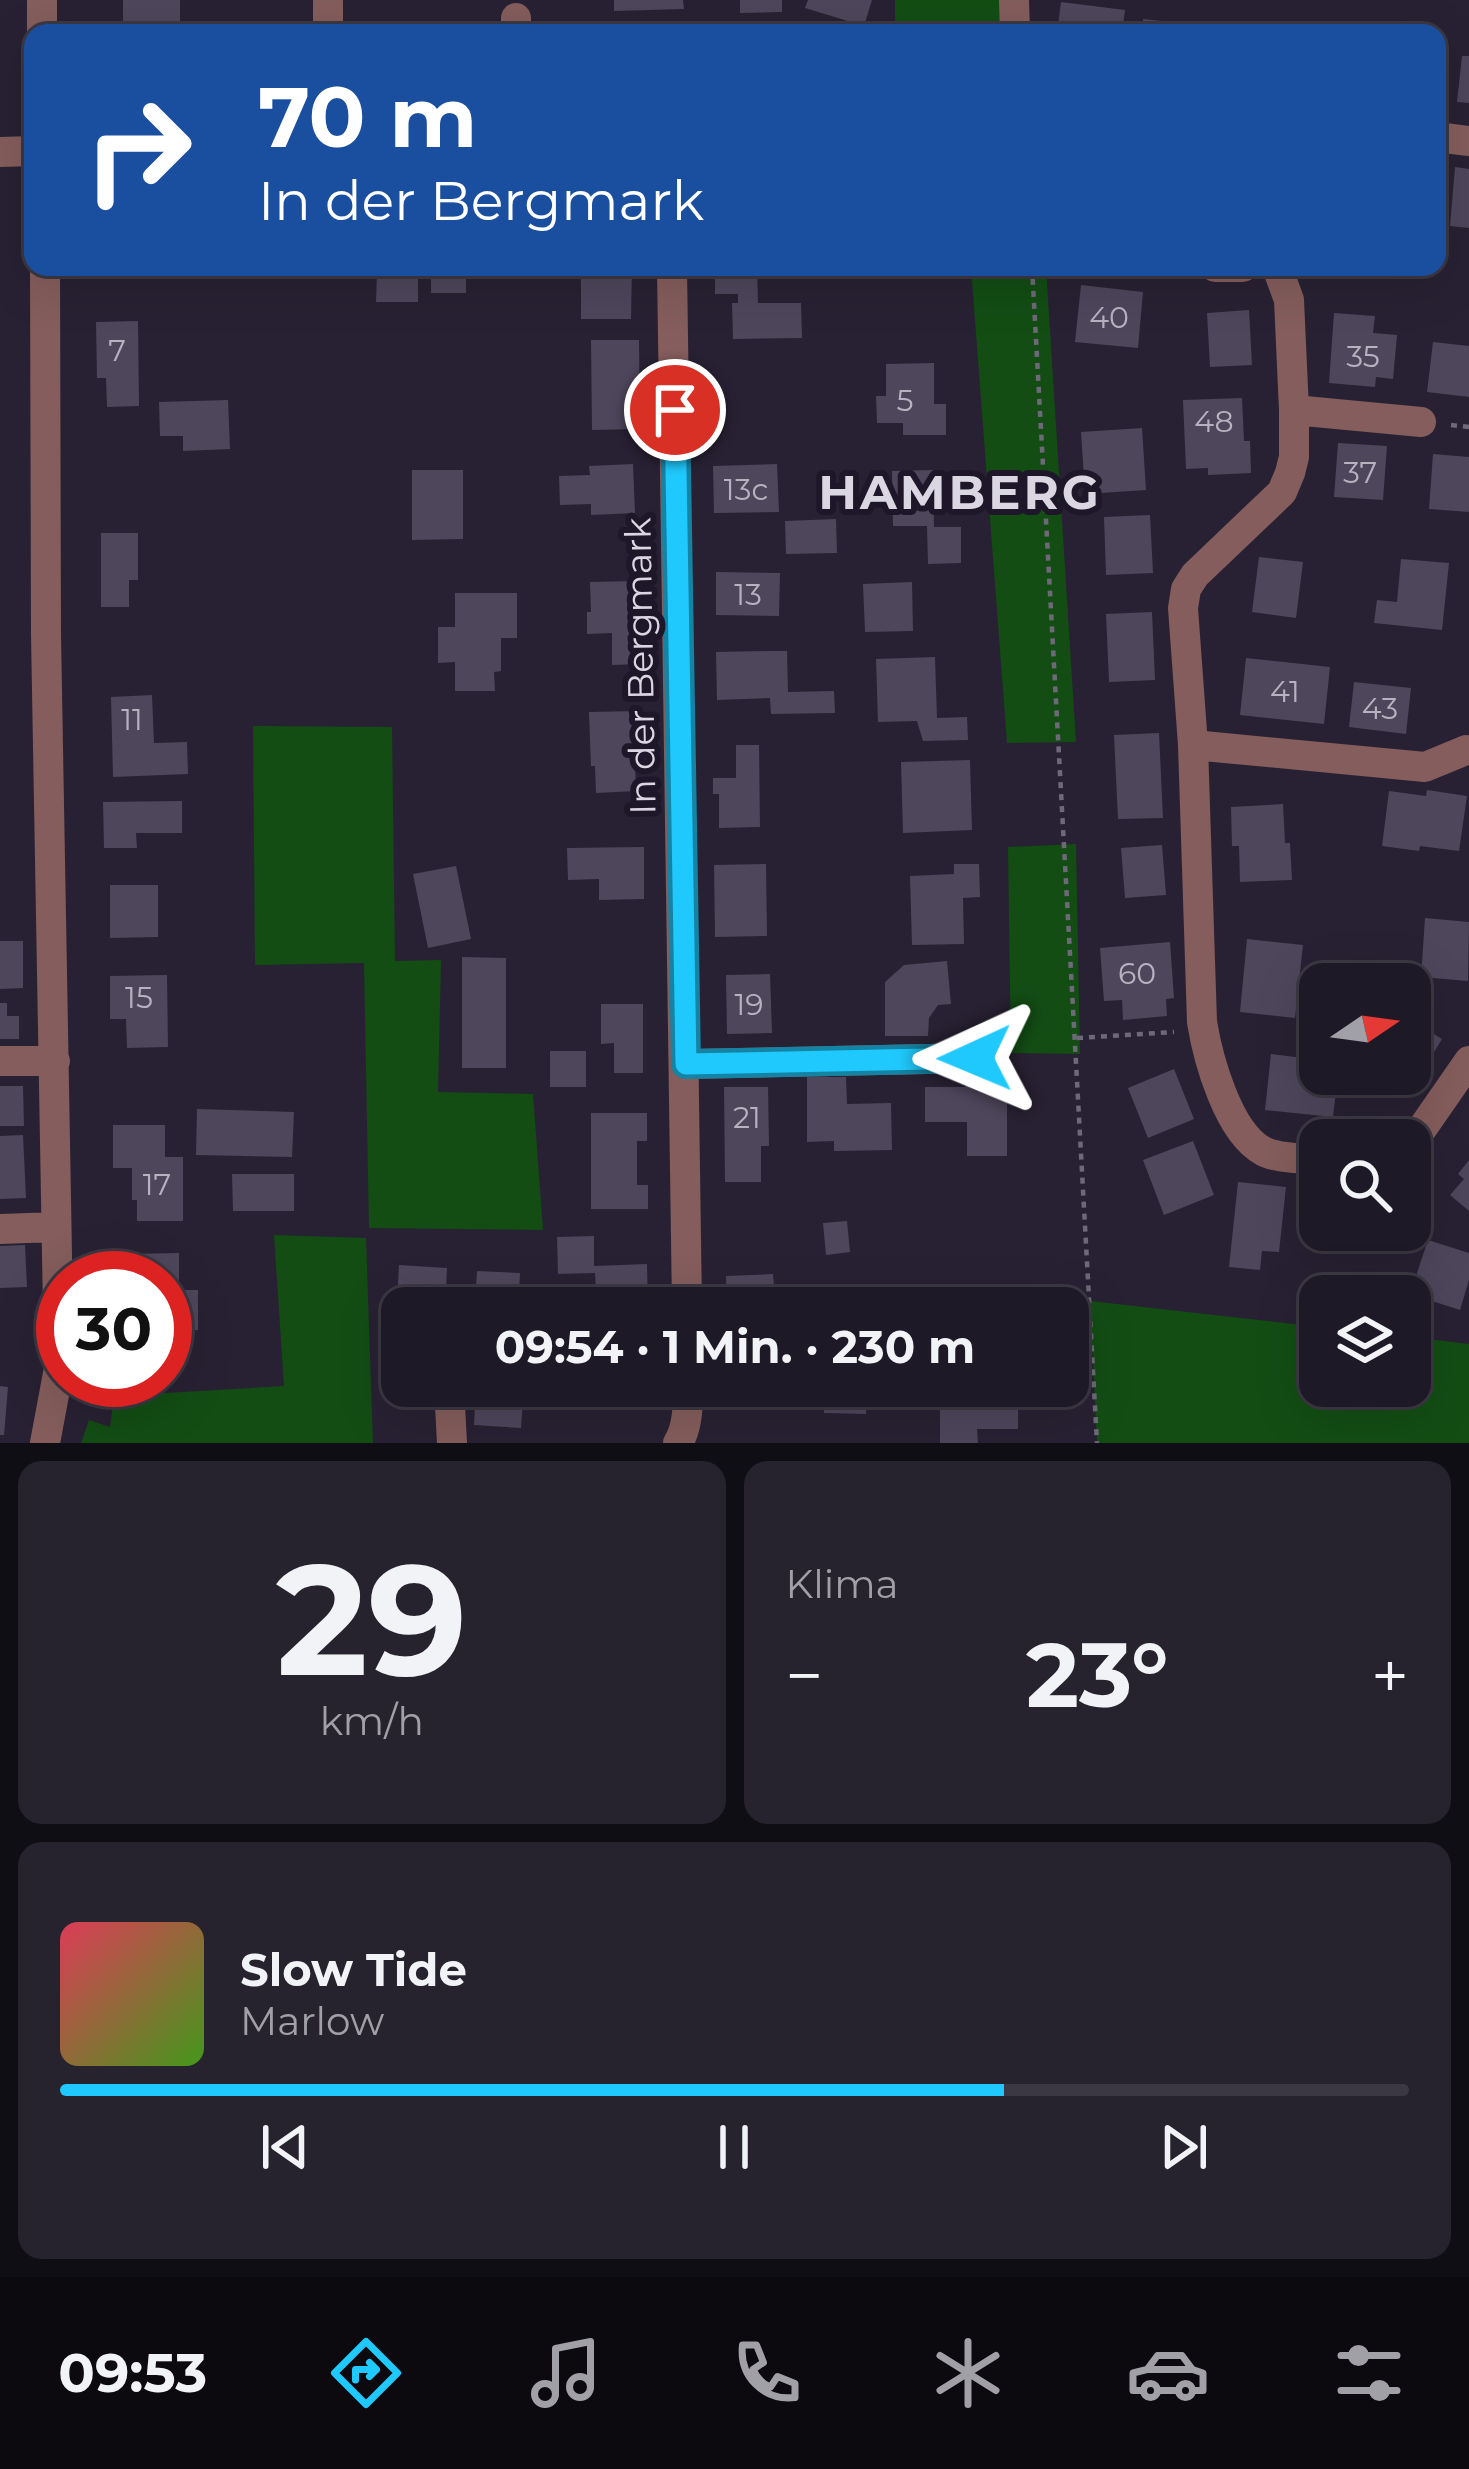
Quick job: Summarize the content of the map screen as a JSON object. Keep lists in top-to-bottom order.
{
  "streets": {
    "street": ["In der Bergmark"]
  },
  "districts": ["HAMBERG"],
  "house_numbers": [
    "40",
    "7",
    "35",
    "5",
    "48",
    "37",
    "13c",
    "13",
    "41",
    "43",
    "11",
    "60",
    "15",
    "19",
    "21",
    "17"
  ],
  "north": "right",
  "page": {
    "turn": ["70 m", "In der Bergmark"],
    "limit": "30",
    "trip": "09:54 · 1 Min. · 230 m",
    "tile": [
      ["29", "km/h"],
      "Klima"
    ],
    "heat": ["−", "23°", "+"],
    "song": ["Slow Tide", "Marlow"],
    "tabs": "09:53"
  }
}
